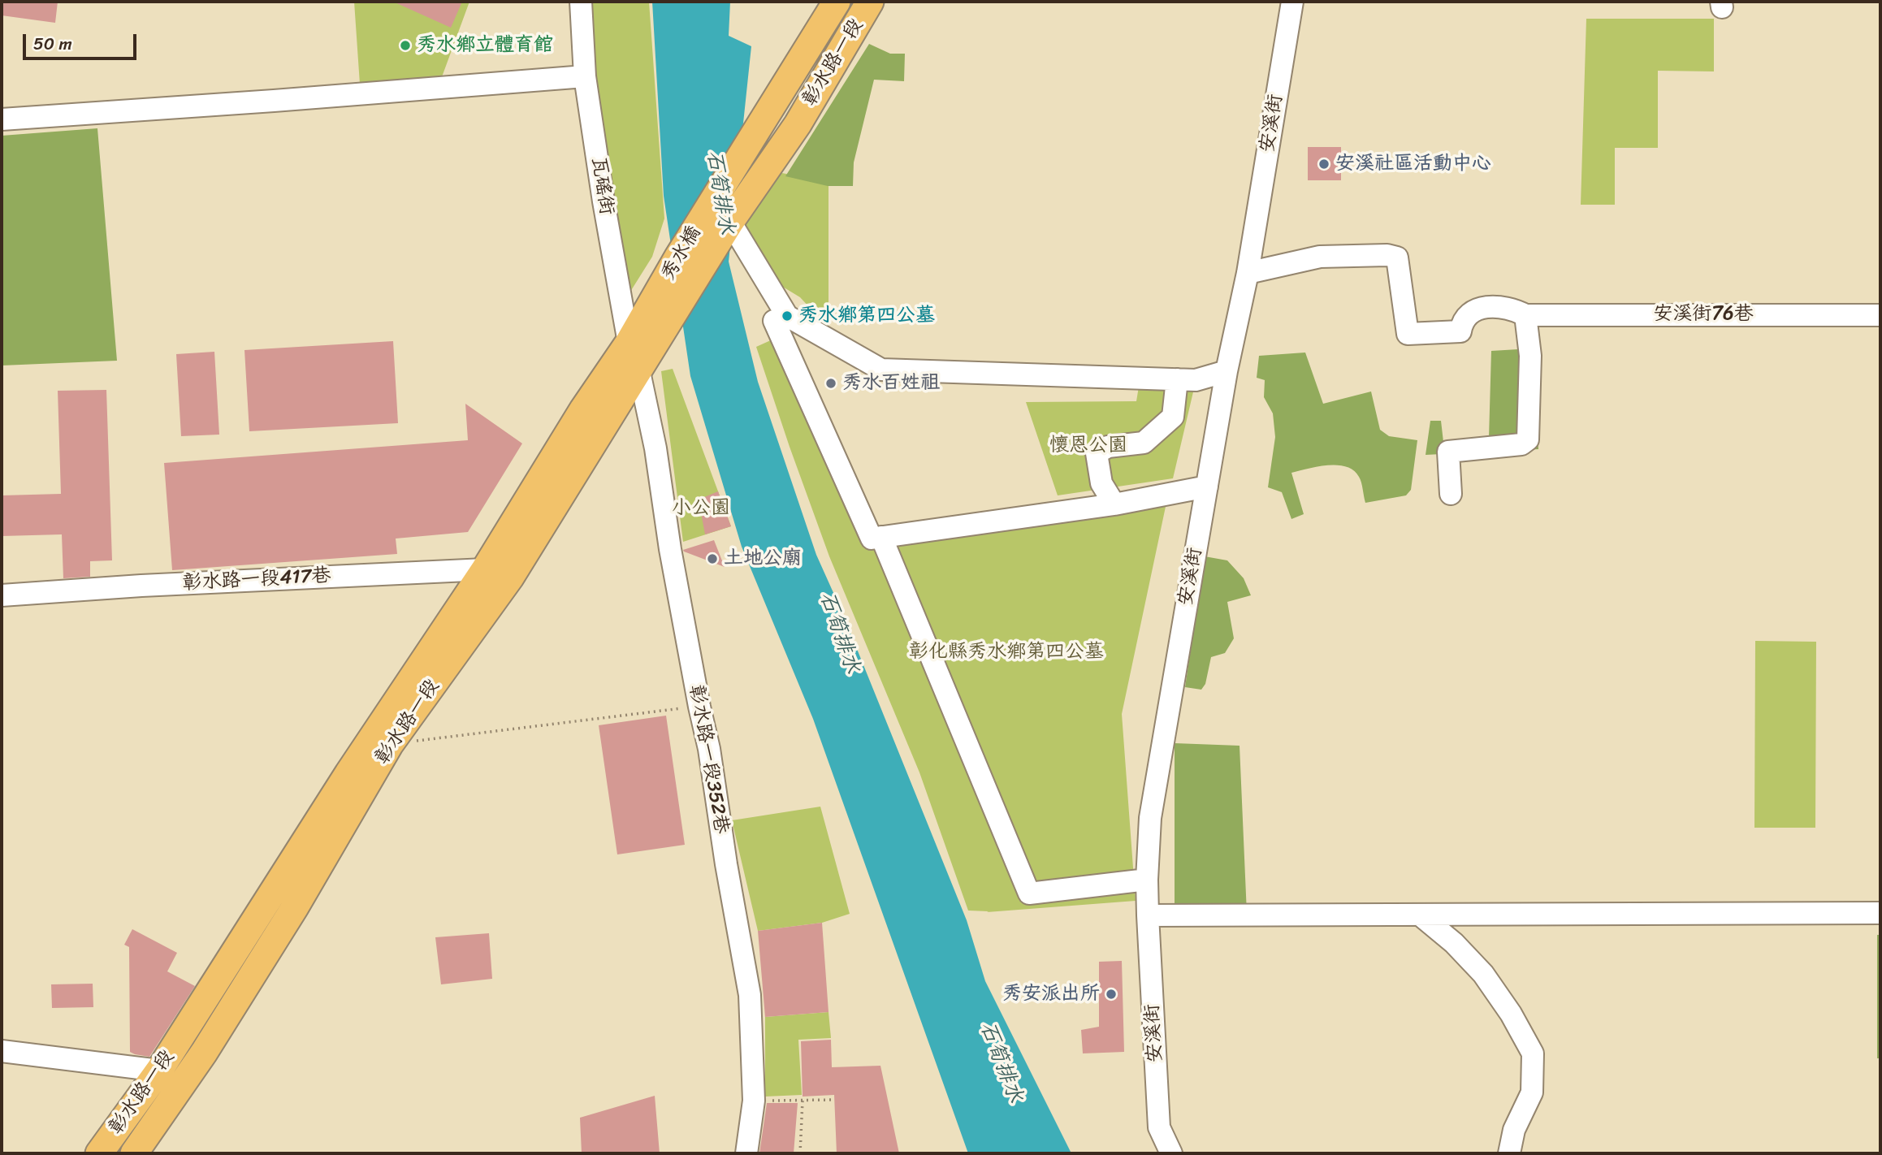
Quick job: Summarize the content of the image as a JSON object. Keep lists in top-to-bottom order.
{
  "streets": {
    "main road": ["彰水路一段", "秀水橋"],
    "street": [
      "安溪街",
      "瓦磘街",
      "安溪街76巷",
      "彰水路一段417巷",
      "彰水路一段352巷"
    ]
  },
  "crossings": [
    ["彰水路一段", "瓦磘街"],
    ["彰水路一段", "秀水橋"],
    ["彰水路一段", "彰水路一段417巷"],
    ["彰水路一段", "彰水路一段352巷"],
    ["安溪街", "安溪街76巷"],
    ["瓦磘街", "秀水橋"],
    ["瓦磘街", "彰水路一段352巷"]
  ],
  "water": ["石筍排水"],
  "parks": ["懷恩公園", "小公園", "彰化縣秀水鄉第四公墓"],
  "places": [
    "秀水鄉立體育館",
    "安溪社區活動中心",
    "秀水鄉第四公墓",
    "秀水百姓祖",
    "土地公廟",
    "秀安派出所"
  ],
  "scale_bar": "50 m"
}
